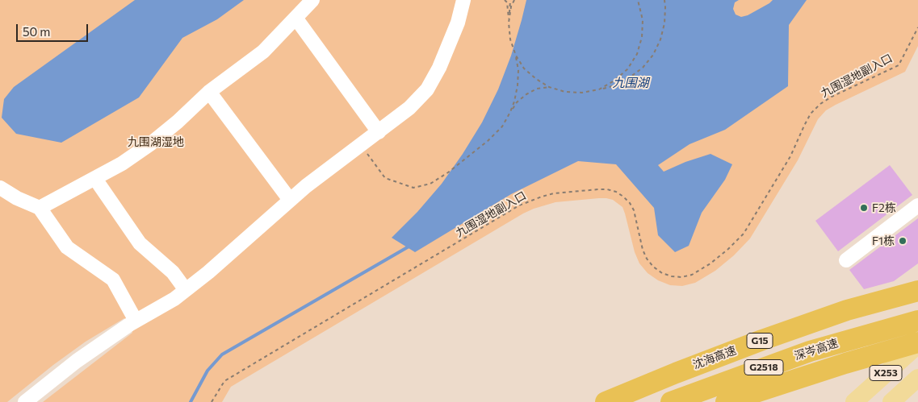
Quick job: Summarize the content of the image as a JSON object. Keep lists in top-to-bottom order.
{
  "streets": {
    "highway": [
      "G15",
      "深岑高速",
      "沈海高速",
      "G2518"
    ],
    "main road": ["X253"],
    "path": ["九围湿地副入口"]
  },
  "water": ["九围湖"],
  "parks": ["九围湖湿地"],
  "places": ["F2栋", "F1栋"],
  "scale_bar": "50 m"
}
